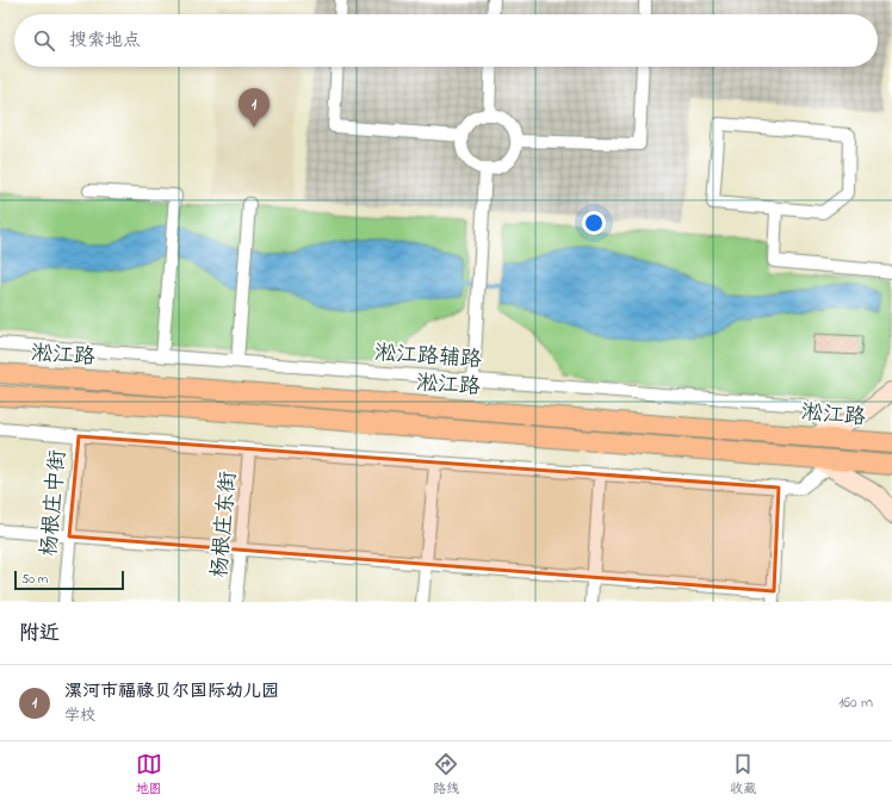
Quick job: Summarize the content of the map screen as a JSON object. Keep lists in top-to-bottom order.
{
  "streets": {
    "main road": ["淞江路"],
    "street": ["淞江路辅路", "杨根庄中街", "杨根庄东街"]
  },
  "crossings": [
    ["淞江路", "淞江路辅路"]
  ],
  "scale_bar": "50 m",
  "page": {
    "search": "搜索地点",
    "pins": "1",
    "scale": "50 m",
    "heading": "附近",
    "list": [
      {
        "mark": "1",
        "name": "漯河市福禄贝尔国际幼儿园",
        "note": "学校",
        "value": "160 m"
      }
    ],
    "nav": ["地图", "路线", "收藏"]
  }
}
